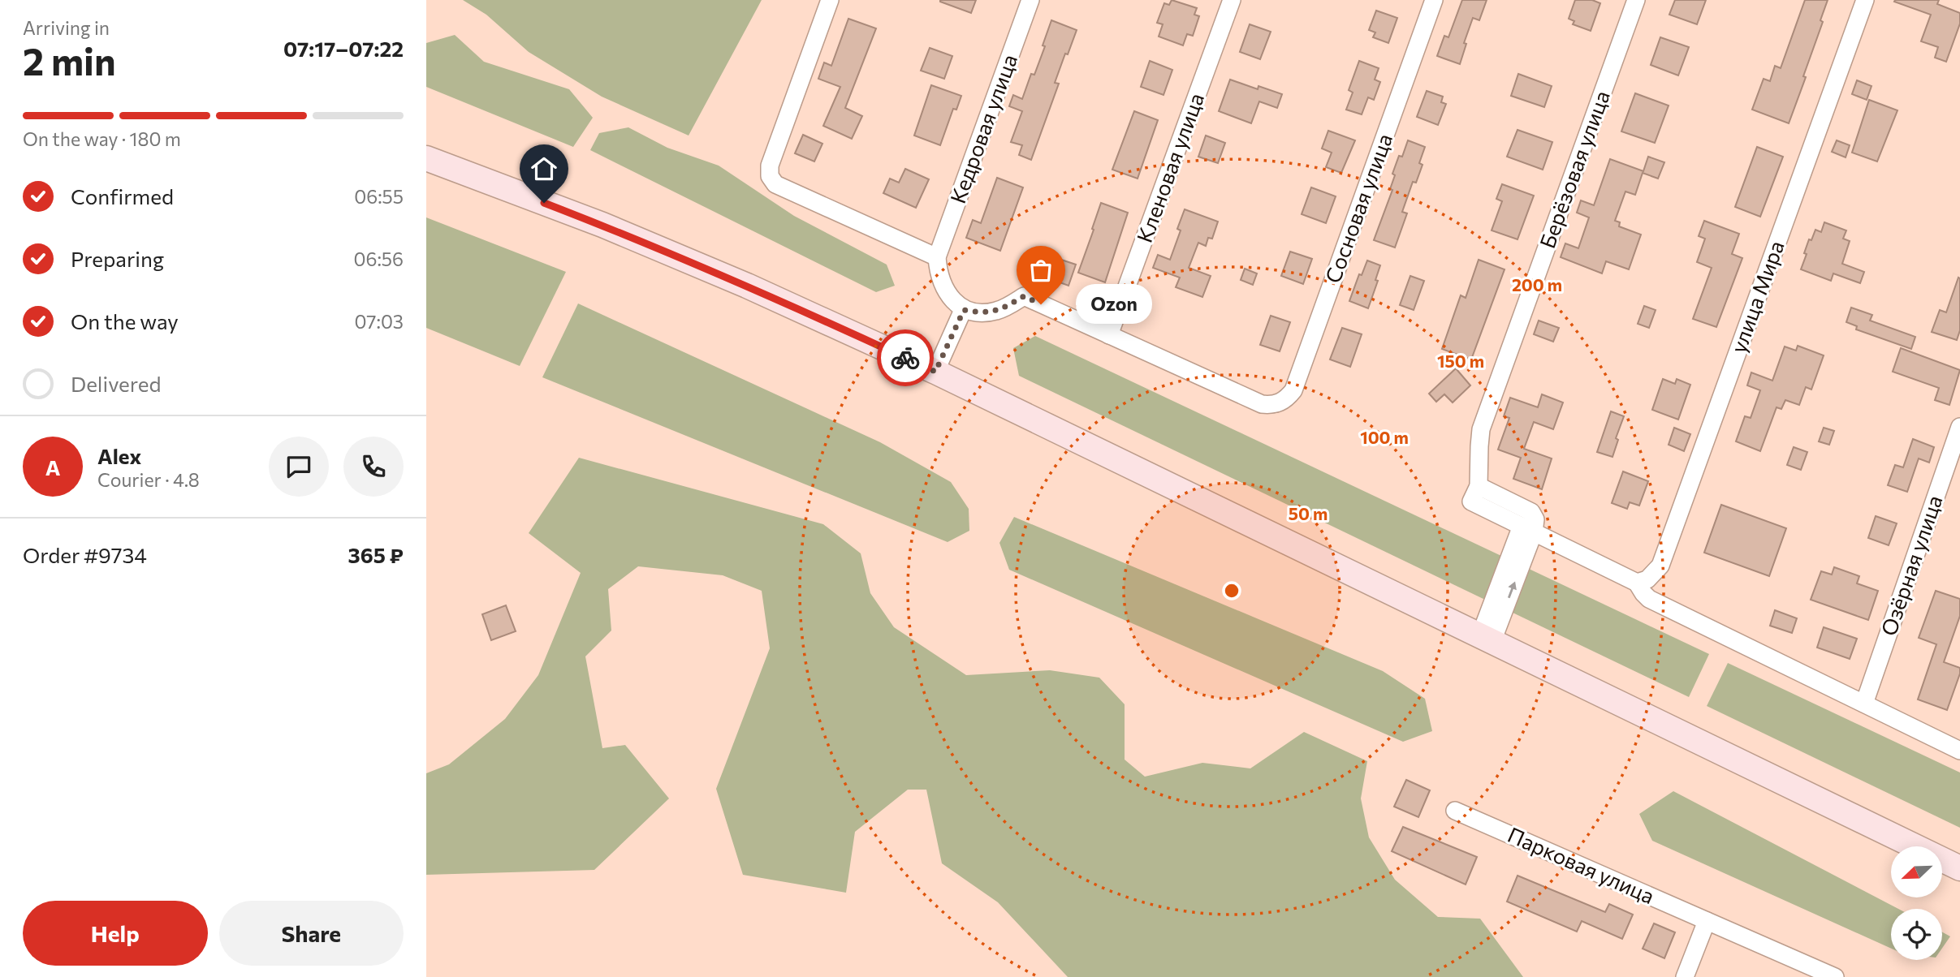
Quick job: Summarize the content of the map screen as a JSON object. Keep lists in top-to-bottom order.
{
  "streets": {
    "street": [
      "Кедровая улица",
      "Кленовая улица",
      "Берёзовая улица",
      "Сосновая улица",
      "улица Мира",
      "Озёрная улица",
      "Парковая улица"
    ]
  },
  "crossings": [
    ["Кленовая улица", "Сосновая улица"]
  ],
  "places": ["Ozon"],
  "north": "bottom left",
  "page": {
    "heading": ["2 min", "Arriving in", "07:17–07:22"],
    "panel": [
      "Alex",
      "Courier · 4.8",
      "Order #9734",
      "365 ₽"
    ],
    "bar": "On the way · 180 m",
    "list": [
      ["Confirmed", "06:55"],
      ["Preparing", "06:56"],
      ["On the way", "07:03"],
      "Delivered"
    ],
    "bubble": "Ozon",
    "round": "A",
    "buttons": ["Help", "Share"]
  },
  "rings": [
    "200 m",
    "150 m",
    "100 m",
    "50 m"
  ]
}
